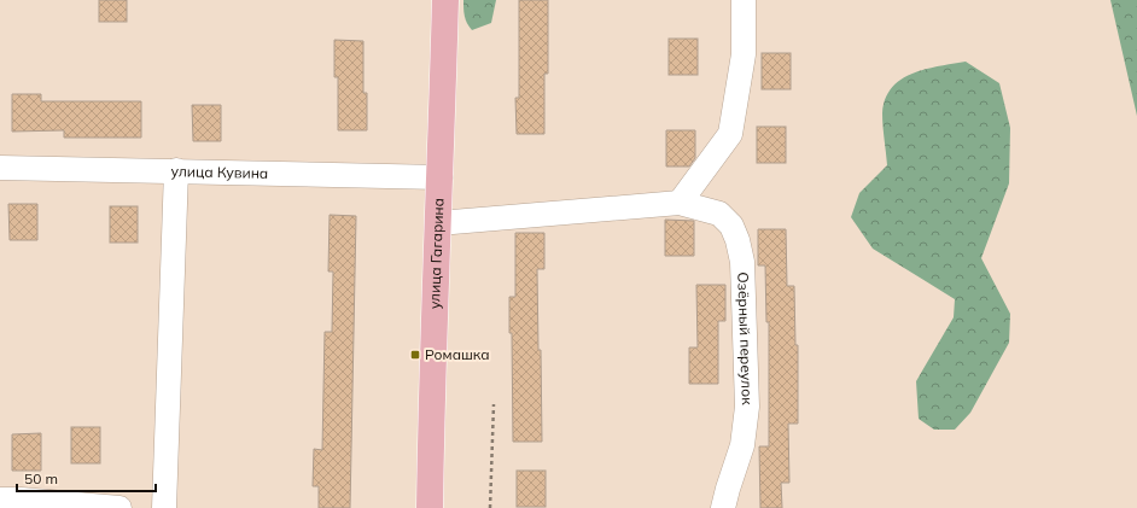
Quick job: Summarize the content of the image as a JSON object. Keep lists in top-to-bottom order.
{
  "streets": {
    "main road": ["улица Гагарина"],
    "street": ["улица Кувина", "Озёрный переулок"]
  },
  "crossings": [
    ["улица Кувина", "улица Гагарина"]
  ],
  "places": {
    "transit": ["Ромашка"]
  },
  "scale_bar": "50 m"
}
